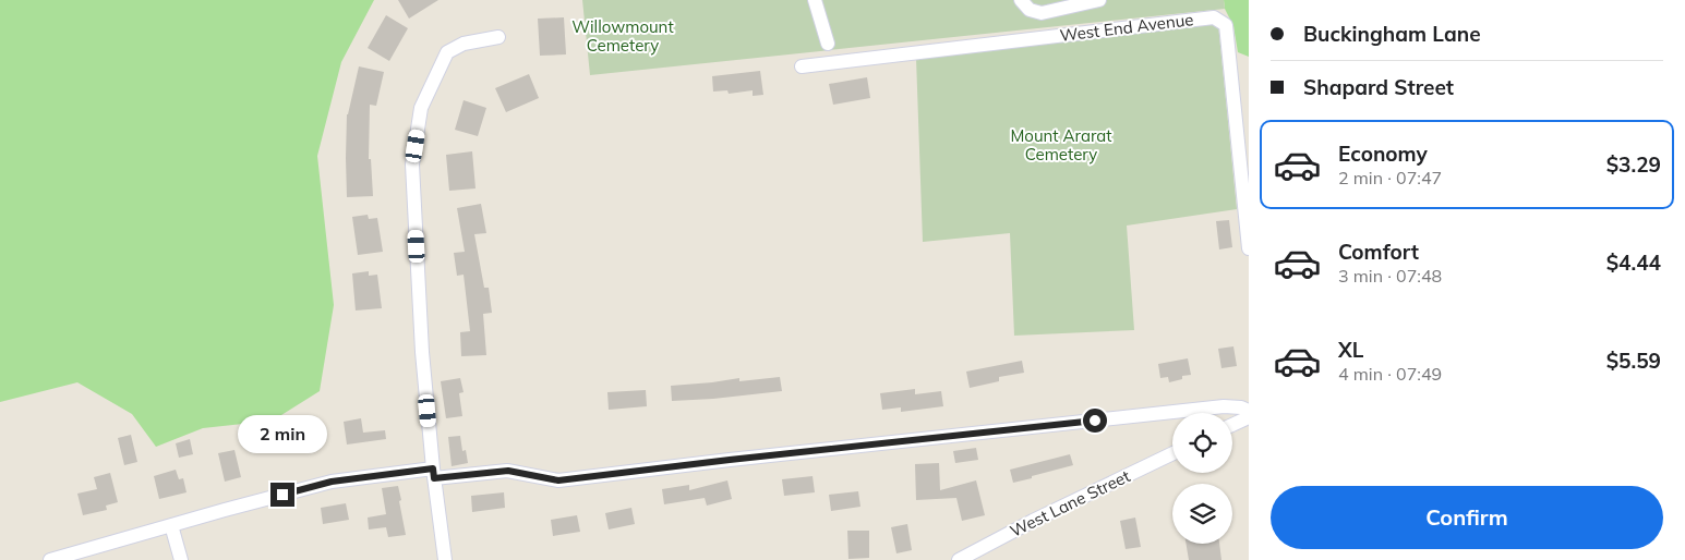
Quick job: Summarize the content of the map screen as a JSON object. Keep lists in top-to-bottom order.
{
  "streets": {
    "street": ["West End Avenue", "West Lane Street"]
  },
  "parks": ["Willowmount Cemetery", "Mount Ararat Cemetery"],
  "page": {
    "banner": ["Buckingham Lane", "Shapard Street"],
    "list": [
      {
        "name": "Economy",
        "note": "2 min · 07:47",
        "value": "$3.29"
      },
      {
        "name": "Comfort",
        "note": "3 min · 07:48",
        "value": "$4.44"
      },
      {
        "name": "XL",
        "note": "4 min · 07:49",
        "value": "$5.59"
      }
    ],
    "bubble": "2 min",
    "buttons": "Confirm"
  }
}
